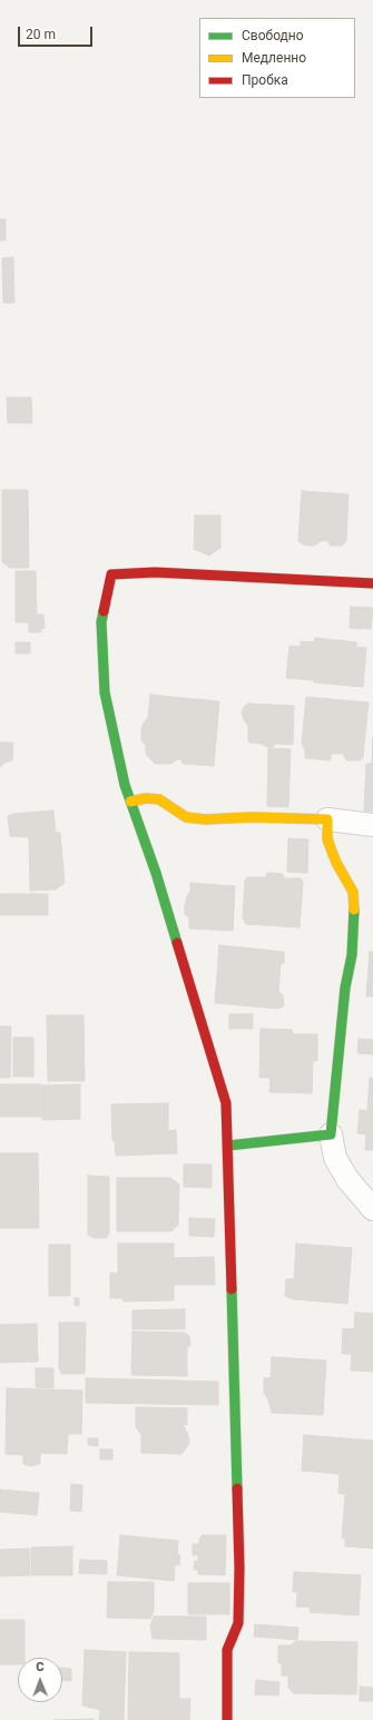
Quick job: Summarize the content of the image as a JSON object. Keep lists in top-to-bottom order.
{
  "legend": ["Свободно", "Медленно", "Пробка"],
  "scale_bar": "20 m",
  "north": "top"
}
